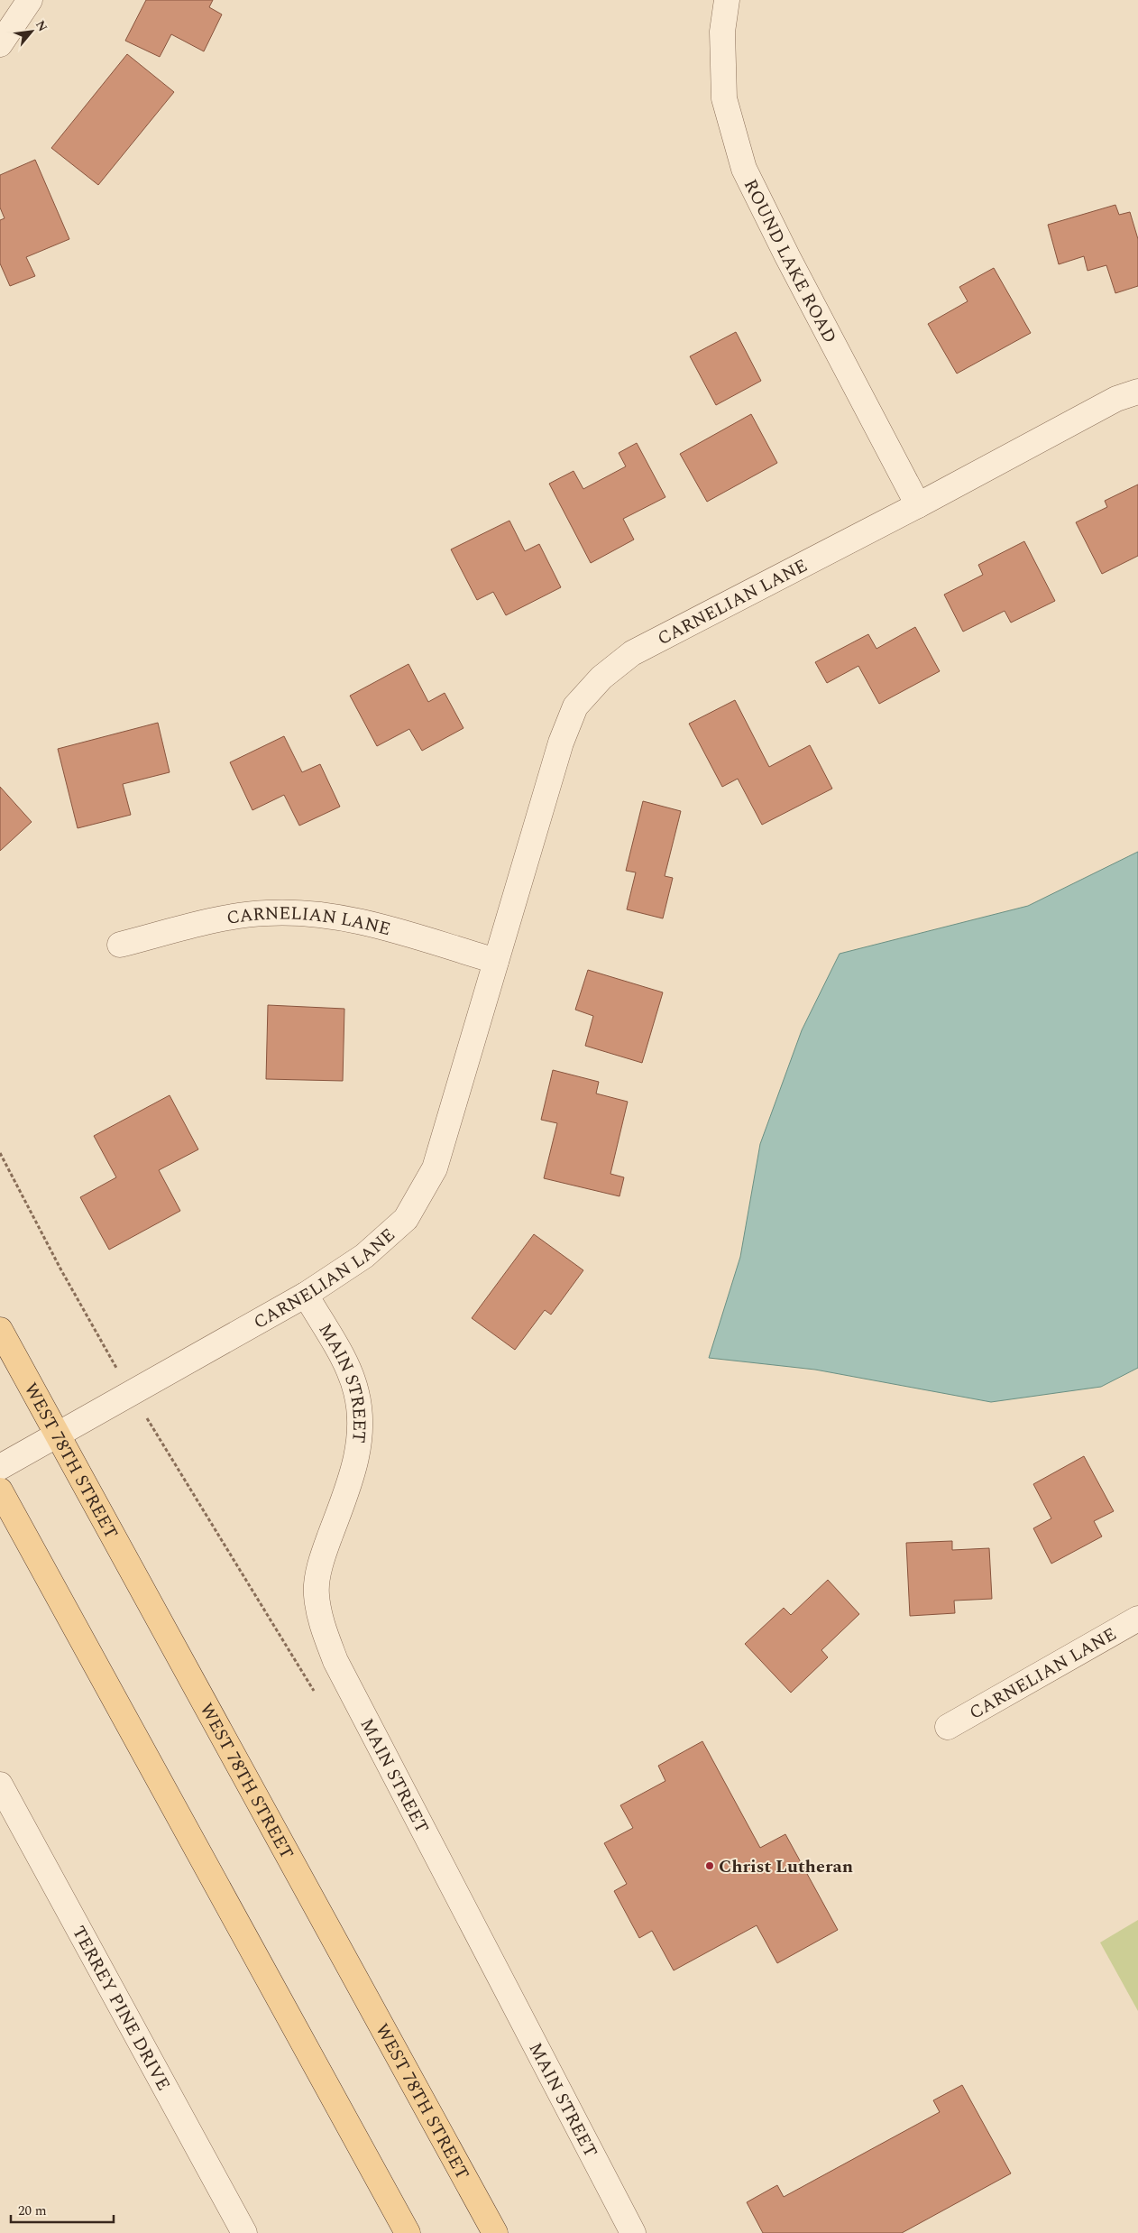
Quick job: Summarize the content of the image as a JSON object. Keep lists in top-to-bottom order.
{
  "streets": {
    "main road": ["WEST 78TH STREET"],
    "street": [
      "ROUND LAKE ROAD",
      "CARNELIAN LANE",
      "MAIN STREET",
      "TERREY PINE DRIVE"
    ]
  },
  "crossings": [
    ["ROUND LAKE ROAD", "CARNELIAN LANE"],
    ["CARNELIAN LANE", "MAIN STREET"],
    ["CARNELIAN LANE", "WEST 78TH STREET"]
  ],
  "places": ["Christ Lutheran"],
  "scale_bar": "20 m",
  "north": "top right"
}
